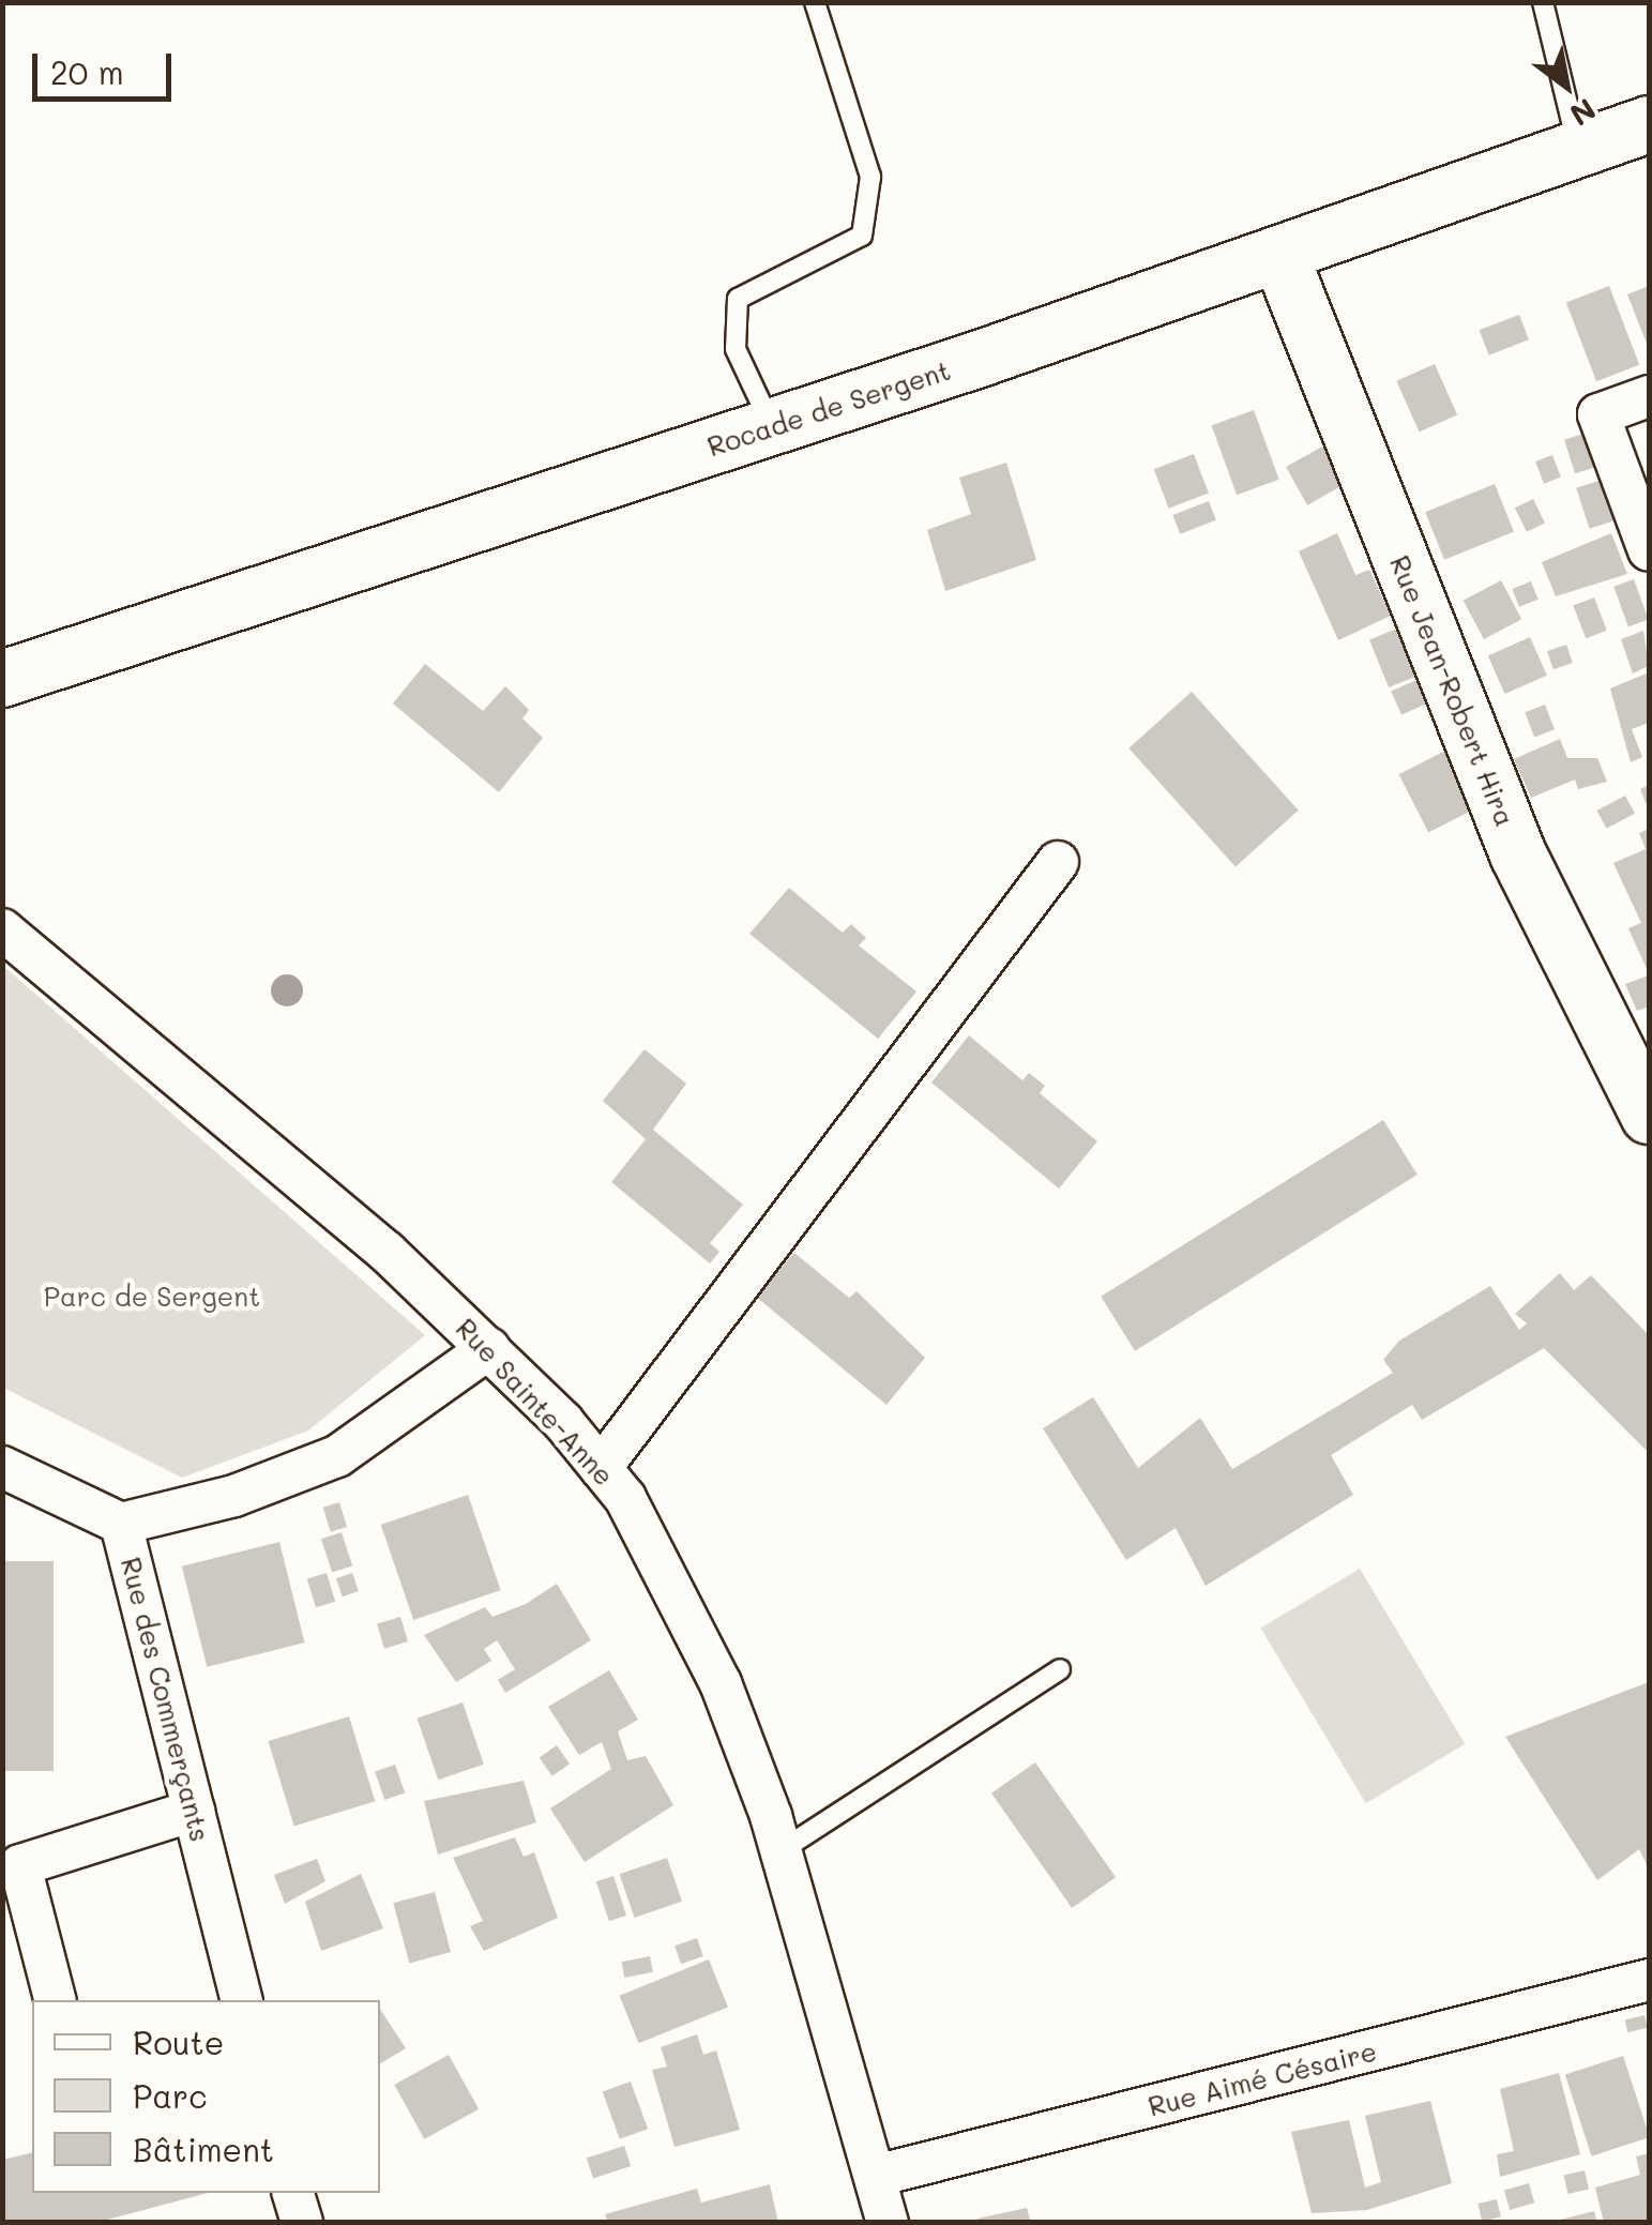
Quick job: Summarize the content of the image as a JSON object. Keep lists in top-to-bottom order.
{
  "streets": {
    "main road": ["Rocade de Sergent", "Rue Jean-Robert Hira"],
    "street": ["Rue Sainte-Anne", "Rue des Commerçants", "Rue Aimé Césaire"]
  },
  "crossings": [
    ["Rocade de Sergent", "Rue Jean-Robert Hira"],
    ["Rue Sainte-Anne", "Rue Aimé Césaire"]
  ],
  "parks": ["Parc de Sergent"],
  "legend": ["Route", "Parc", "Bâtiment"],
  "scale_bar": "20 m",
  "north": "bottom right"
}
